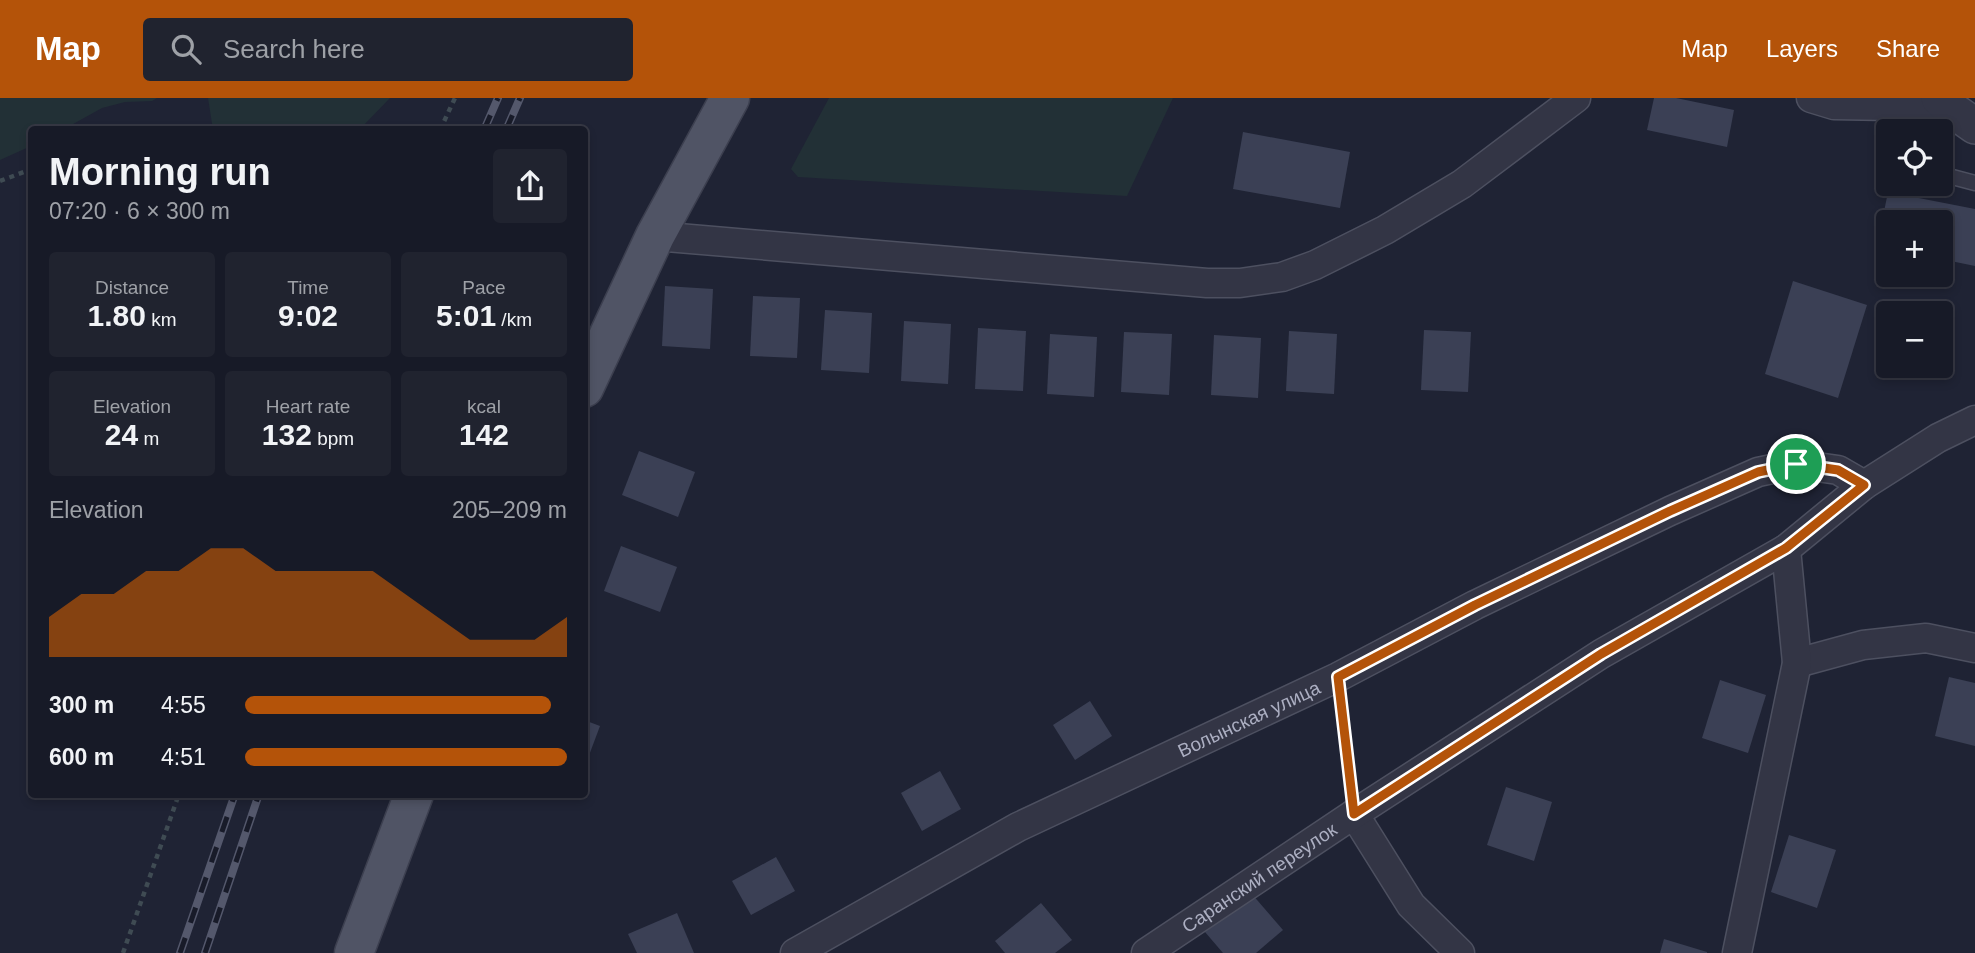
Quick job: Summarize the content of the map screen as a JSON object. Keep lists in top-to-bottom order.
{
  "streets": {
    "street": ["Волынская улица", "Саранский переулок"]
  },
  "crossings": [
    ["Волынская улица", "Саранский переулок"]
  ],
  "page": {
    "header": "Map",
    "search": "Search here",
    "nav": ["Map", "Layers", "Share"],
    "map_buttons": ["+", "−"],
    "heading": ["Morning run", "07:20 · 6 × 300 m"],
    "stats": [
      ["Distance", "1.80 km"],
      ["Time", "9:02"],
      ["Pace", "5:01 /km"],
      ["Elevation", "24 m"],
      ["Heart rate", "132 bpm"],
      ["kcal", "142"]
    ],
    "chart": ["Elevation", "205–209 m"],
    "list": [
      {
        "name": "300 m",
        "note": "4:55"
      },
      {
        "name": "600 m",
        "note": "4:51"
      }
    ]
  }
}
